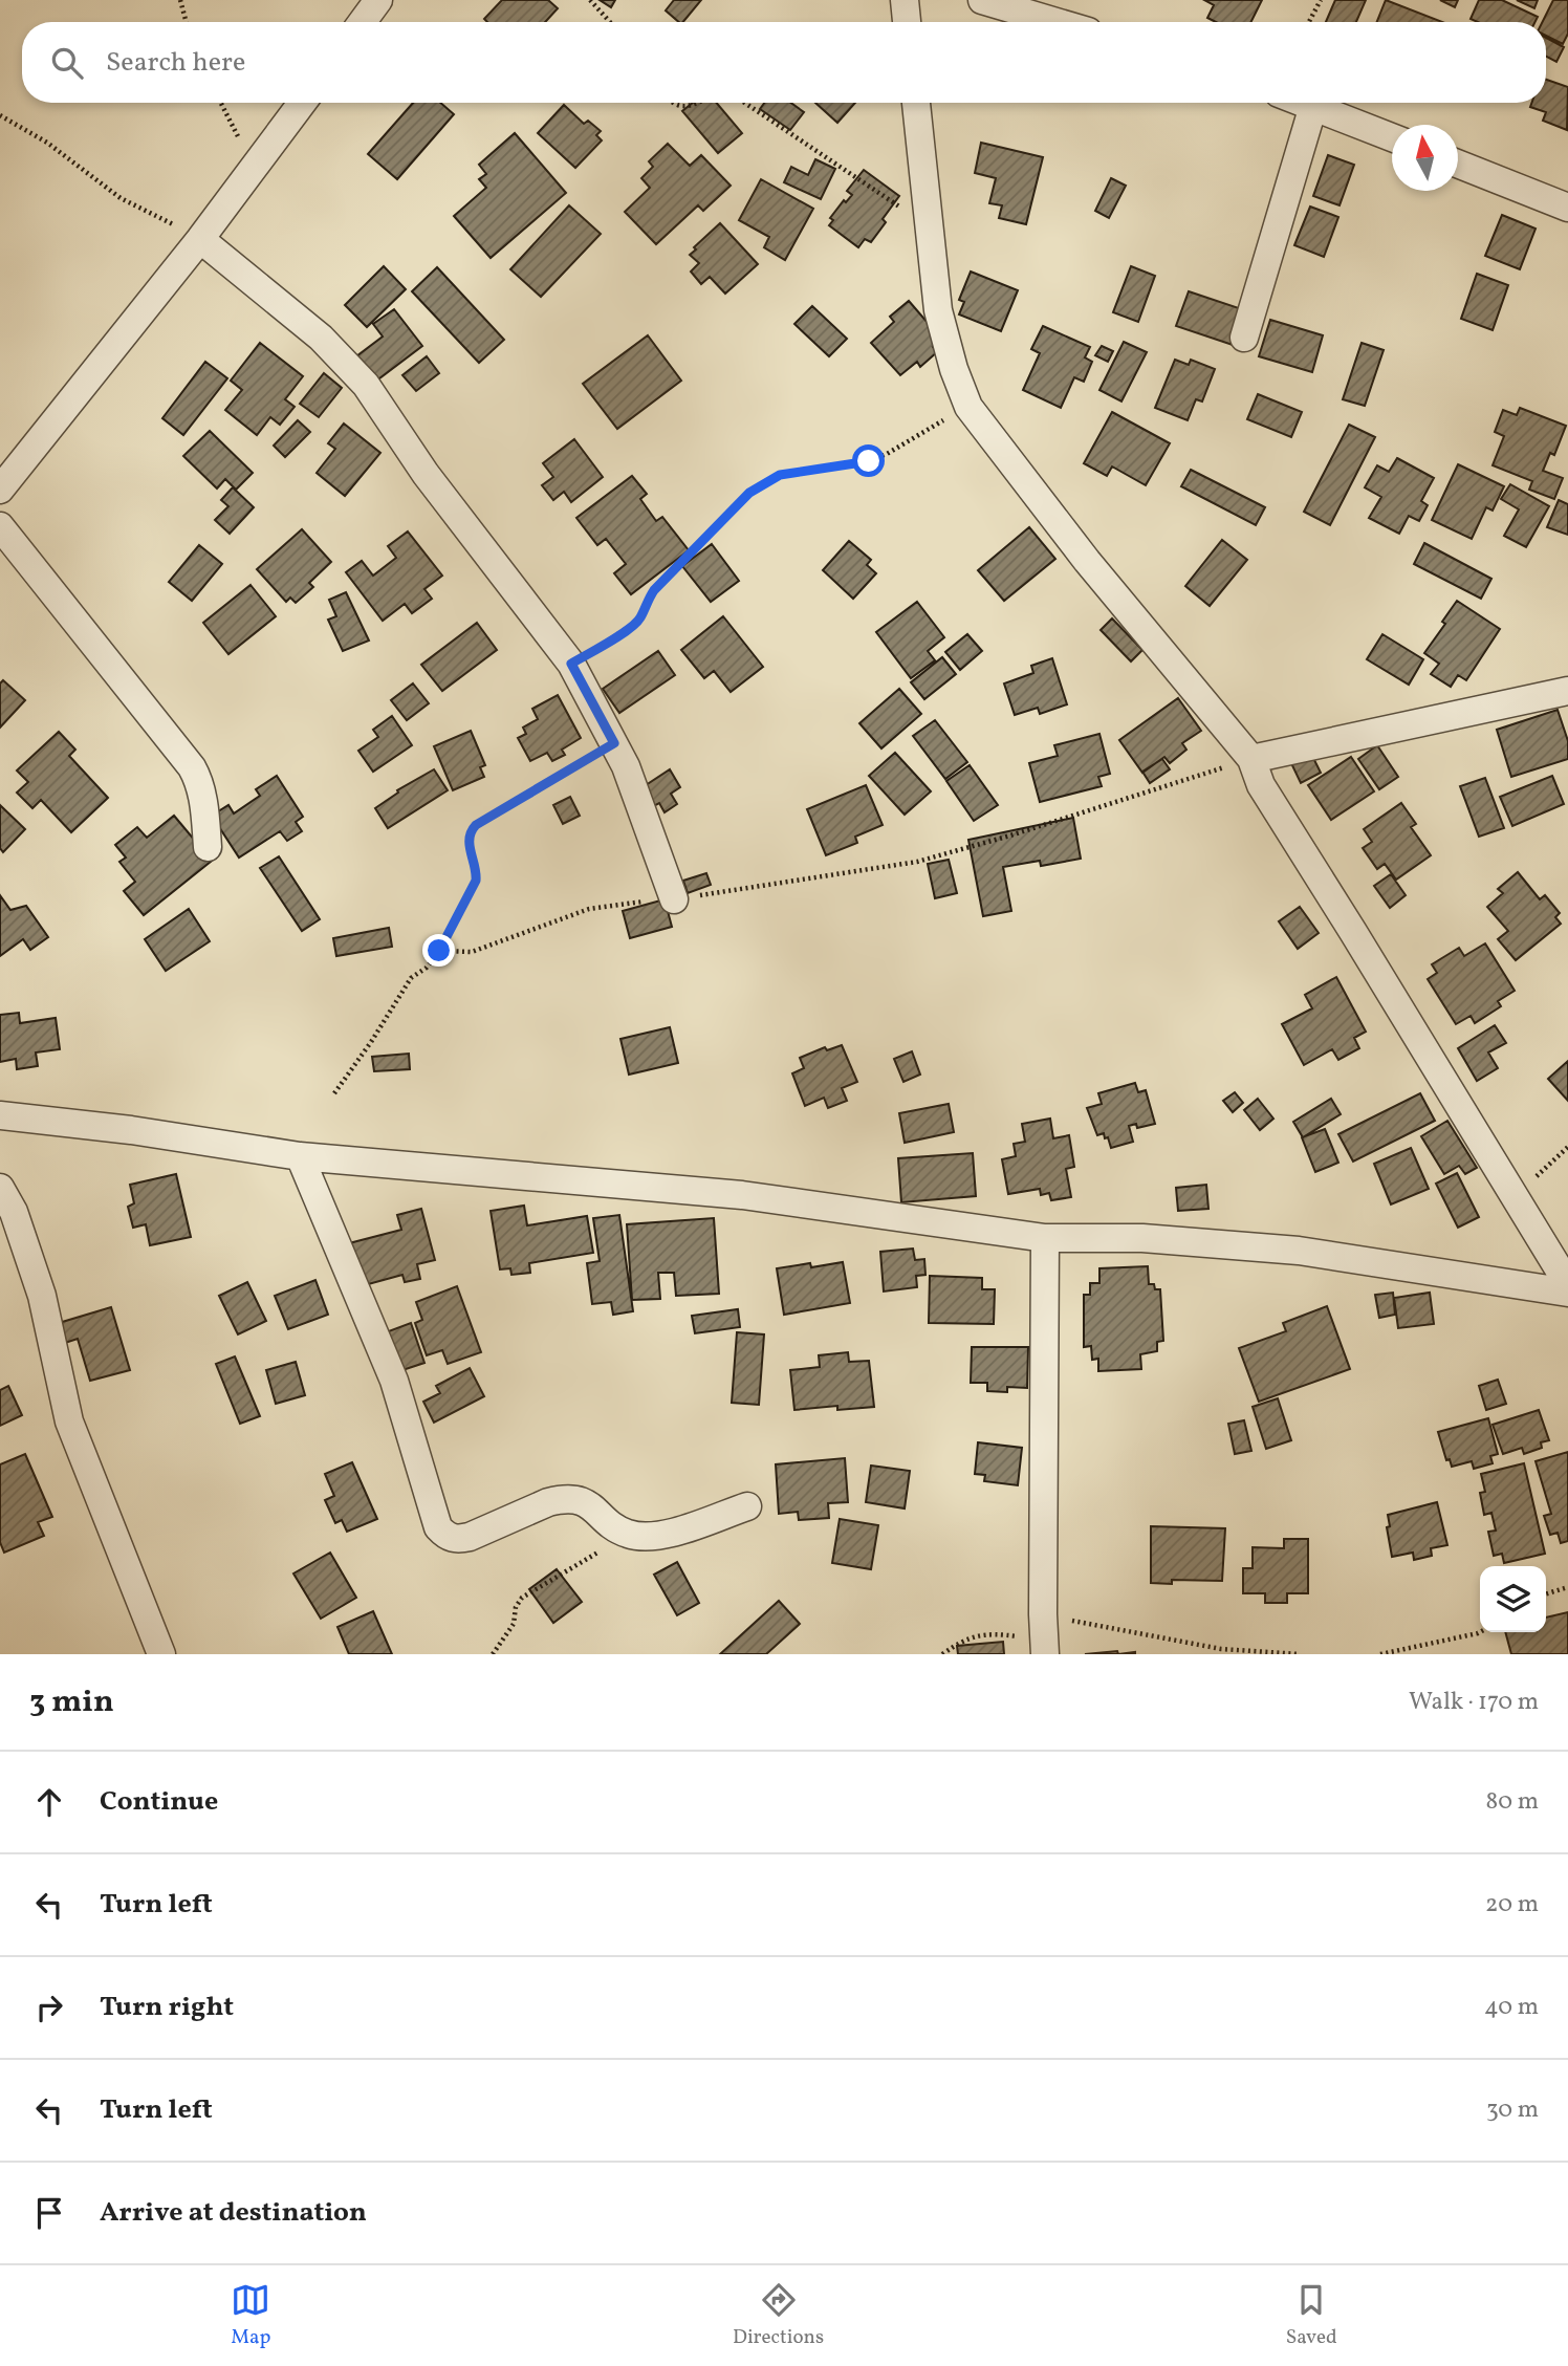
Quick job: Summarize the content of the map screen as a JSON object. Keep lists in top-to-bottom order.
{
  "north": "top",
  "page": {
    "search": "Search here",
    "heading": ["3 min", "Walk · 170 m"],
    "list": [
      ["Continue", "80 m"],
      ["Turn left", "20 m"],
      ["Turn right", "40 m"],
      ["Turn left", "30 m"],
      "Arrive at destination"
    ],
    "nav": ["Map", "Directions", "Saved"]
  }
}
